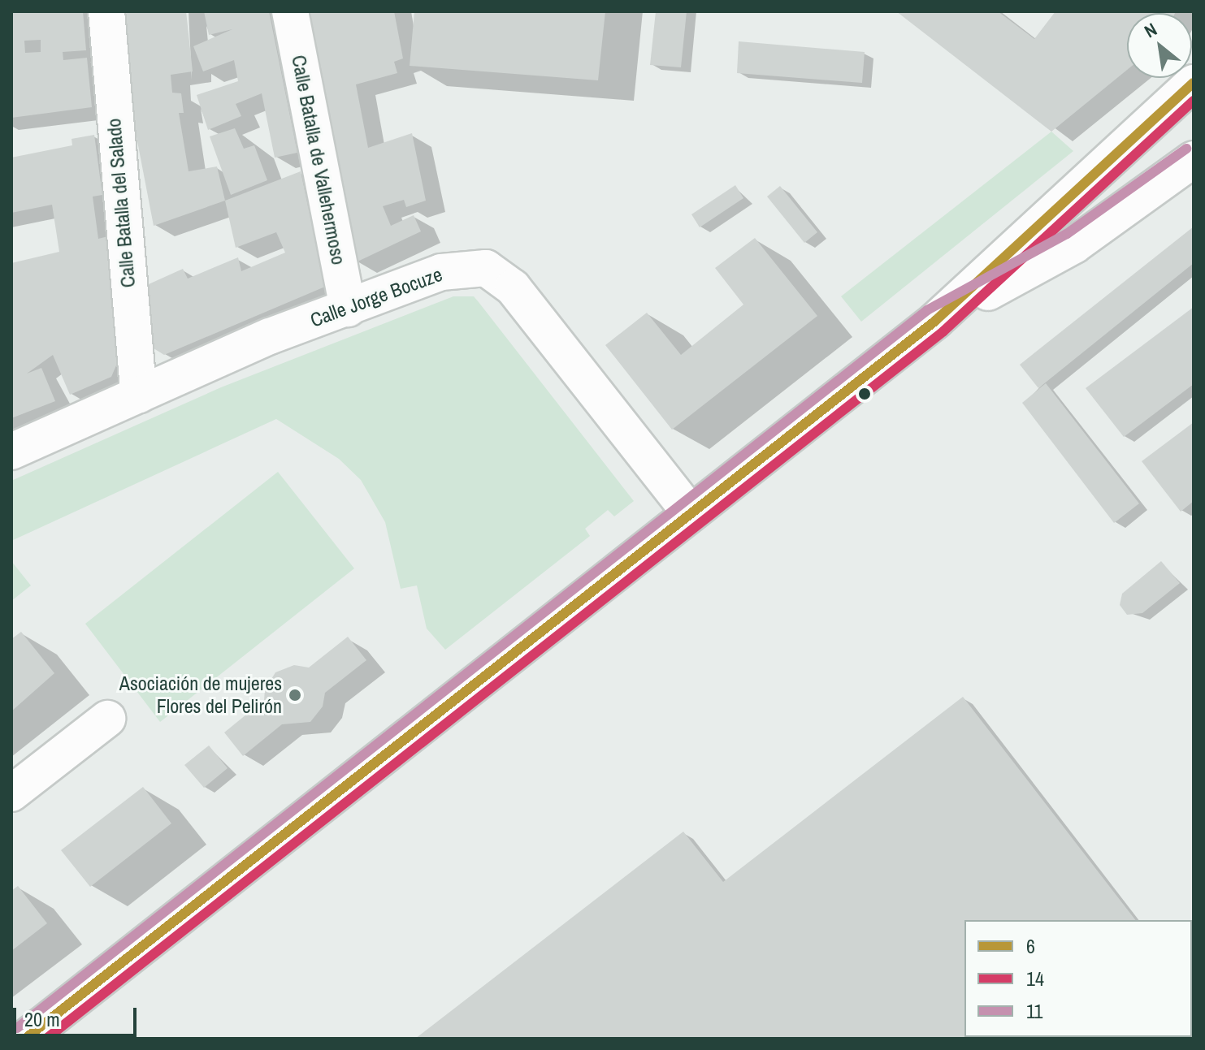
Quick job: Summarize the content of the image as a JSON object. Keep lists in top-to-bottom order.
{
  "streets": {
    "main road": ["Calle Batalla de Vallehermoso", "Calle Batalla del Salado", "Calle Jorge Bocuze"]
  },
  "crossings": [
    ["Calle Batalla de Vallehermoso", "Calle Jorge Bocuze"],
    ["Calle Batalla del Salado", "Calle Jorge Bocuze"]
  ],
  "places": ["Asociación de mujeres Flores del Pelirón"],
  "lines": ["transit line 6", "transit line 14", "transit line 11"],
  "legend": ["6", "14", "11"],
  "scale_bar": "20 m",
  "north": "top left"
}
